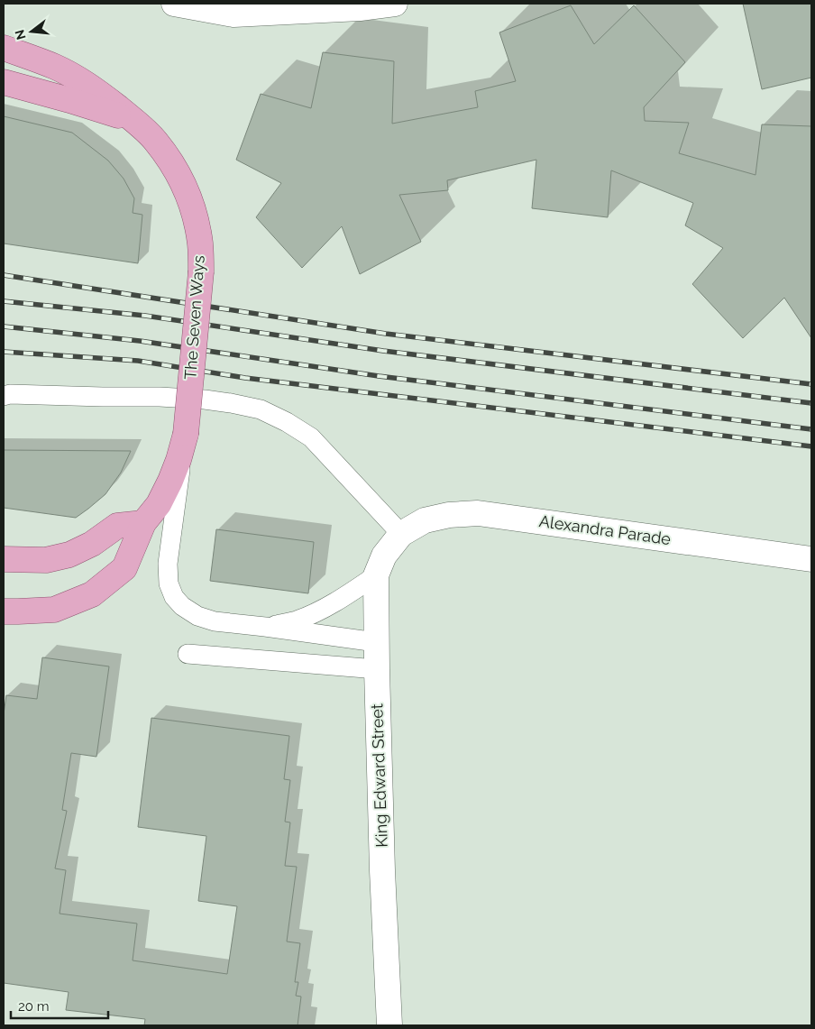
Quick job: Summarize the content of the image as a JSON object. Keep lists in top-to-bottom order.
{
  "streets": {
    "main road": ["The Seven Ways"],
    "street": ["Alexandra Parade", "King Edward Street"]
  },
  "crossings": [
    ["Alexandra Parade", "King Edward Street"]
  ],
  "scale_bar": "20 m",
  "north": "left"
}
